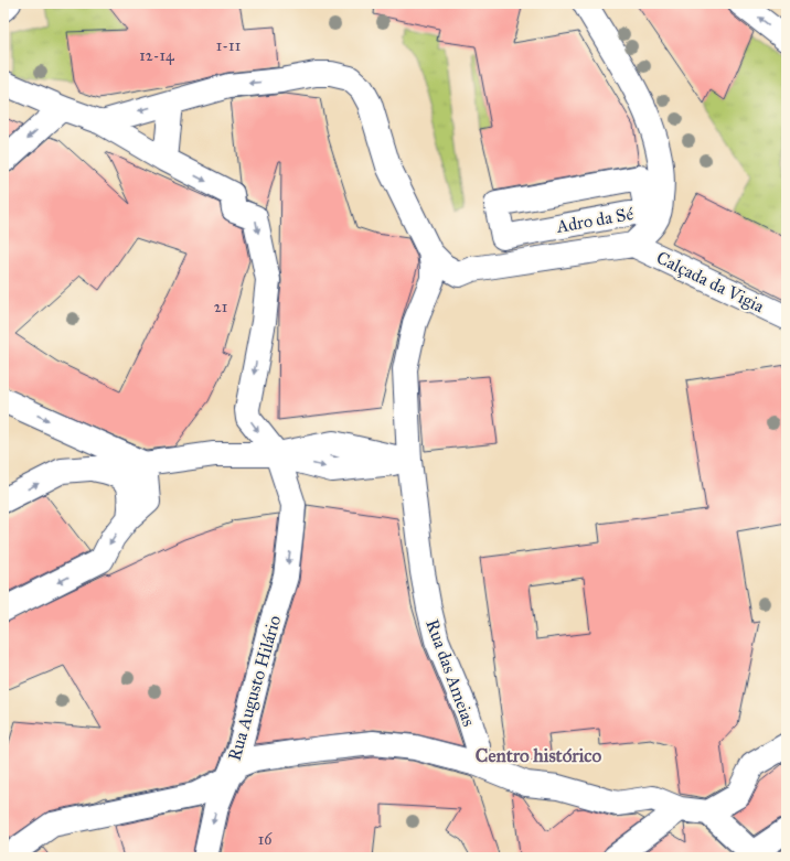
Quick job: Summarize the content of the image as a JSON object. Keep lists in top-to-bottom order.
{
  "streets": {
    "street": [
      "Adro da Sé",
      "Calçada da Vigia",
      "Rua das Ameias",
      "Rua Augusto Hilário"
    ]
  },
  "crossings": [
    ["Adro da Sé", "Calçada da Vigia"]
  ],
  "one_way": ["Rua Augusto Hilário"],
  "districts": ["Centro histórico"],
  "house_numbers": [
    "1-11",
    "12-14",
    "21",
    "16"
  ]
}
